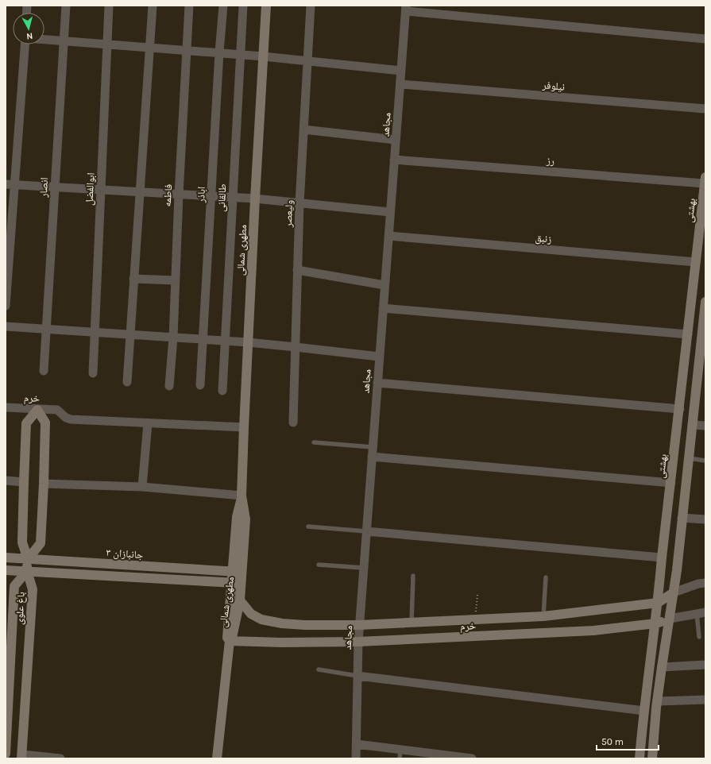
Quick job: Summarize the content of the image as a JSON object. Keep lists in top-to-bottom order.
{
  "streets": {
    "street": [
      "نیلوفر",
      "مجاهد",
      "رز",
      "انصار",
      "ابوالفضل",
      "اباذر",
      "فاطمه",
      "طالقانی",
      "بهشتی",
      "ولیعصر",
      "زنبق",
      "مطهری شمالی",
      "خرم",
      "جانبازان ۳",
      "باغ علوی"
    ]
  },
  "crossings": [
    ["نیلوفر", "مجاهد"],
    ["مجاهد", "رز"],
    ["مجاهد", "زنبق"],
    ["مجاهد", "خرم"],
    ["رز", "بهشتی"],
    ["بهشتی", "زنبق"],
    ["بهشتی", "خرم"],
    ["مطهری شمالی", "خرم"],
    ["مطهری شمالی", "جانبازان ۳"]
  ],
  "scale_bar": "50 m",
  "north": "bottom"
}
